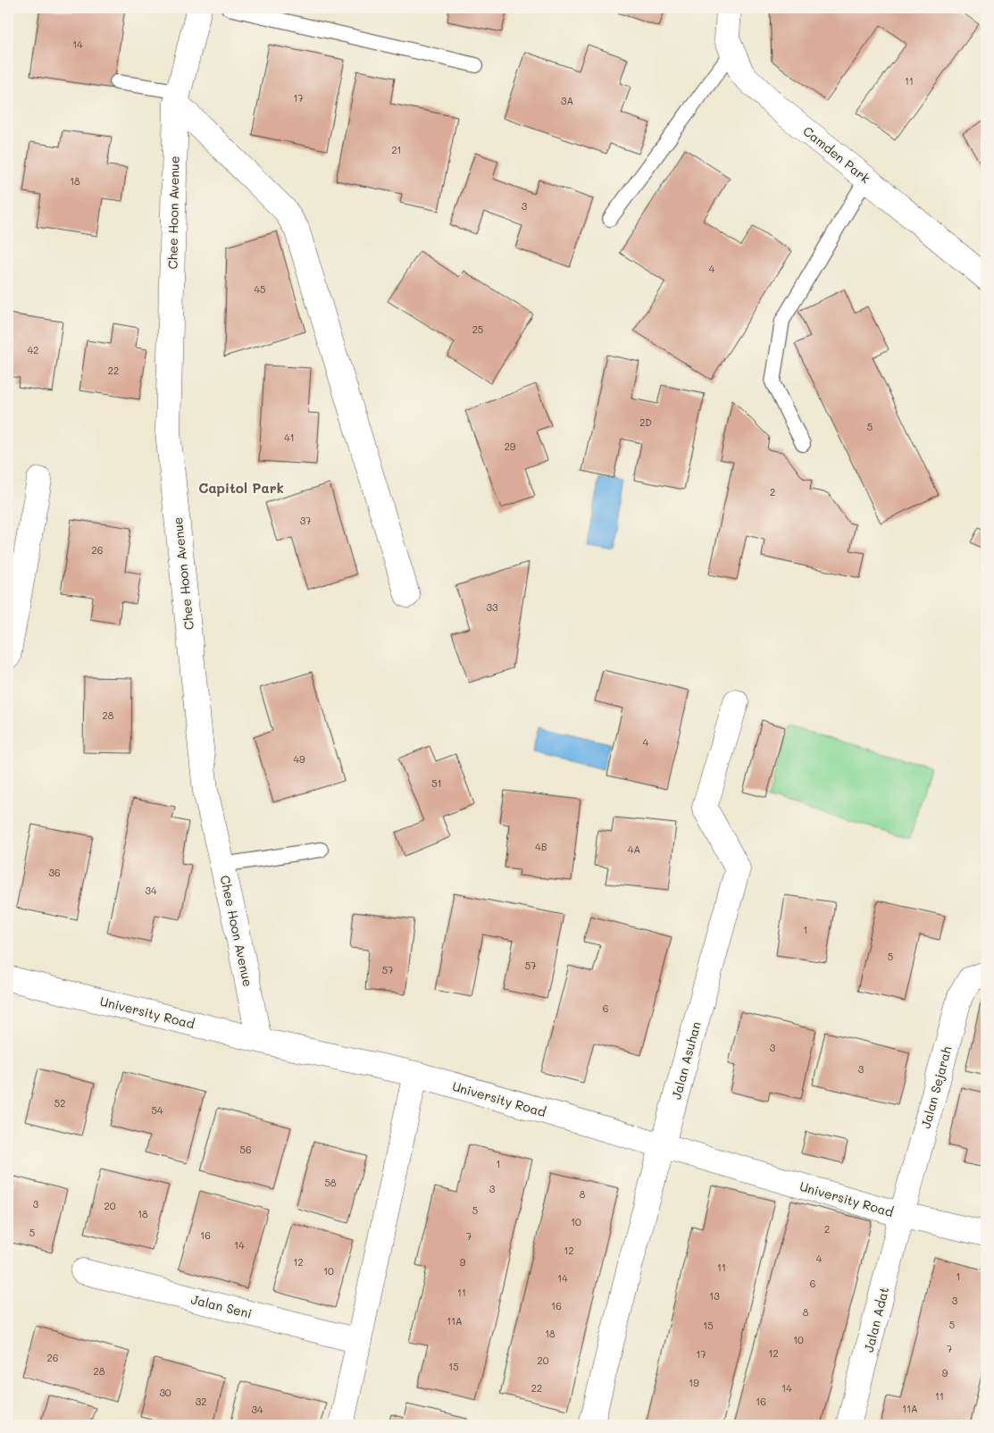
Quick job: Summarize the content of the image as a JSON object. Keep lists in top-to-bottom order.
{
  "streets": {
    "street": [
      "Camden Park",
      "Chee Hoon Avenue",
      "University Road",
      "Jalan Asuhan",
      "Jalan Sejarah",
      "Jalan Seni",
      "Jalan Adat"
    ]
  },
  "crossings": [
    ["Chee Hoon Avenue", "University Road"],
    ["University Road", "Jalan Asuhan"],
    ["University Road", "Jalan Sejarah"],
    ["University Road", "Jalan Adat"],
    ["Jalan Sejarah", "Jalan Adat"]
  ],
  "districts": ["Capitol Park"],
  "house_numbers": [
    "14",
    "11",
    "17",
    "3A",
    "21",
    "18",
    "3",
    "4",
    "45",
    "25",
    "42",
    "22",
    "2D",
    "5",
    "41",
    "29",
    "2",
    "37",
    "26",
    "33",
    "28",
    "4",
    "49",
    "51",
    "4B",
    "4A",
    "36",
    "34",
    "1",
    "5",
    "57",
    "57",
    "6",
    "3",
    "3",
    "52",
    "54",
    "56",
    "1",
    "58",
    "3",
    "8",
    "3",
    "20",
    "5",
    "18",
    "10",
    "2",
    "5",
    "16",
    "7",
    "14",
    "12",
    "4",
    "12",
    "9",
    "11",
    "10",
    "1",
    "14",
    "6",
    "11",
    "13",
    "3",
    "16",
    "8",
    "11A",
    "5",
    "15",
    "18",
    "10",
    "7",
    "12",
    "17",
    "26",
    "20",
    "15",
    "28",
    "9",
    "19",
    "22",
    "14",
    "30",
    "11",
    "32",
    "16",
    "11A",
    "34"
  ]
}
